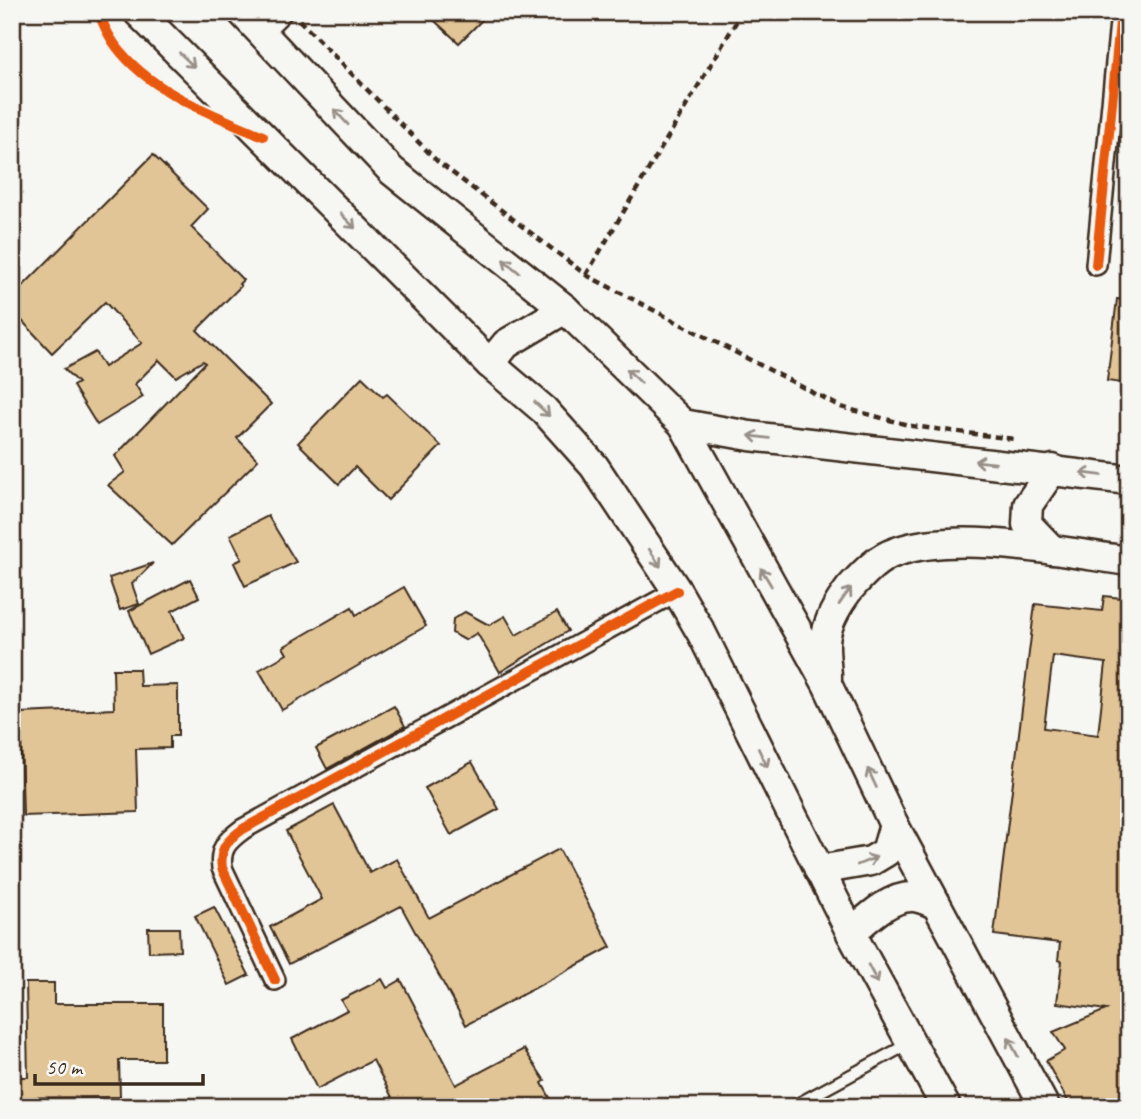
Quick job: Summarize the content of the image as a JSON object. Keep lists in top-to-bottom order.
{
  "scale_bar": "50 m"
}
